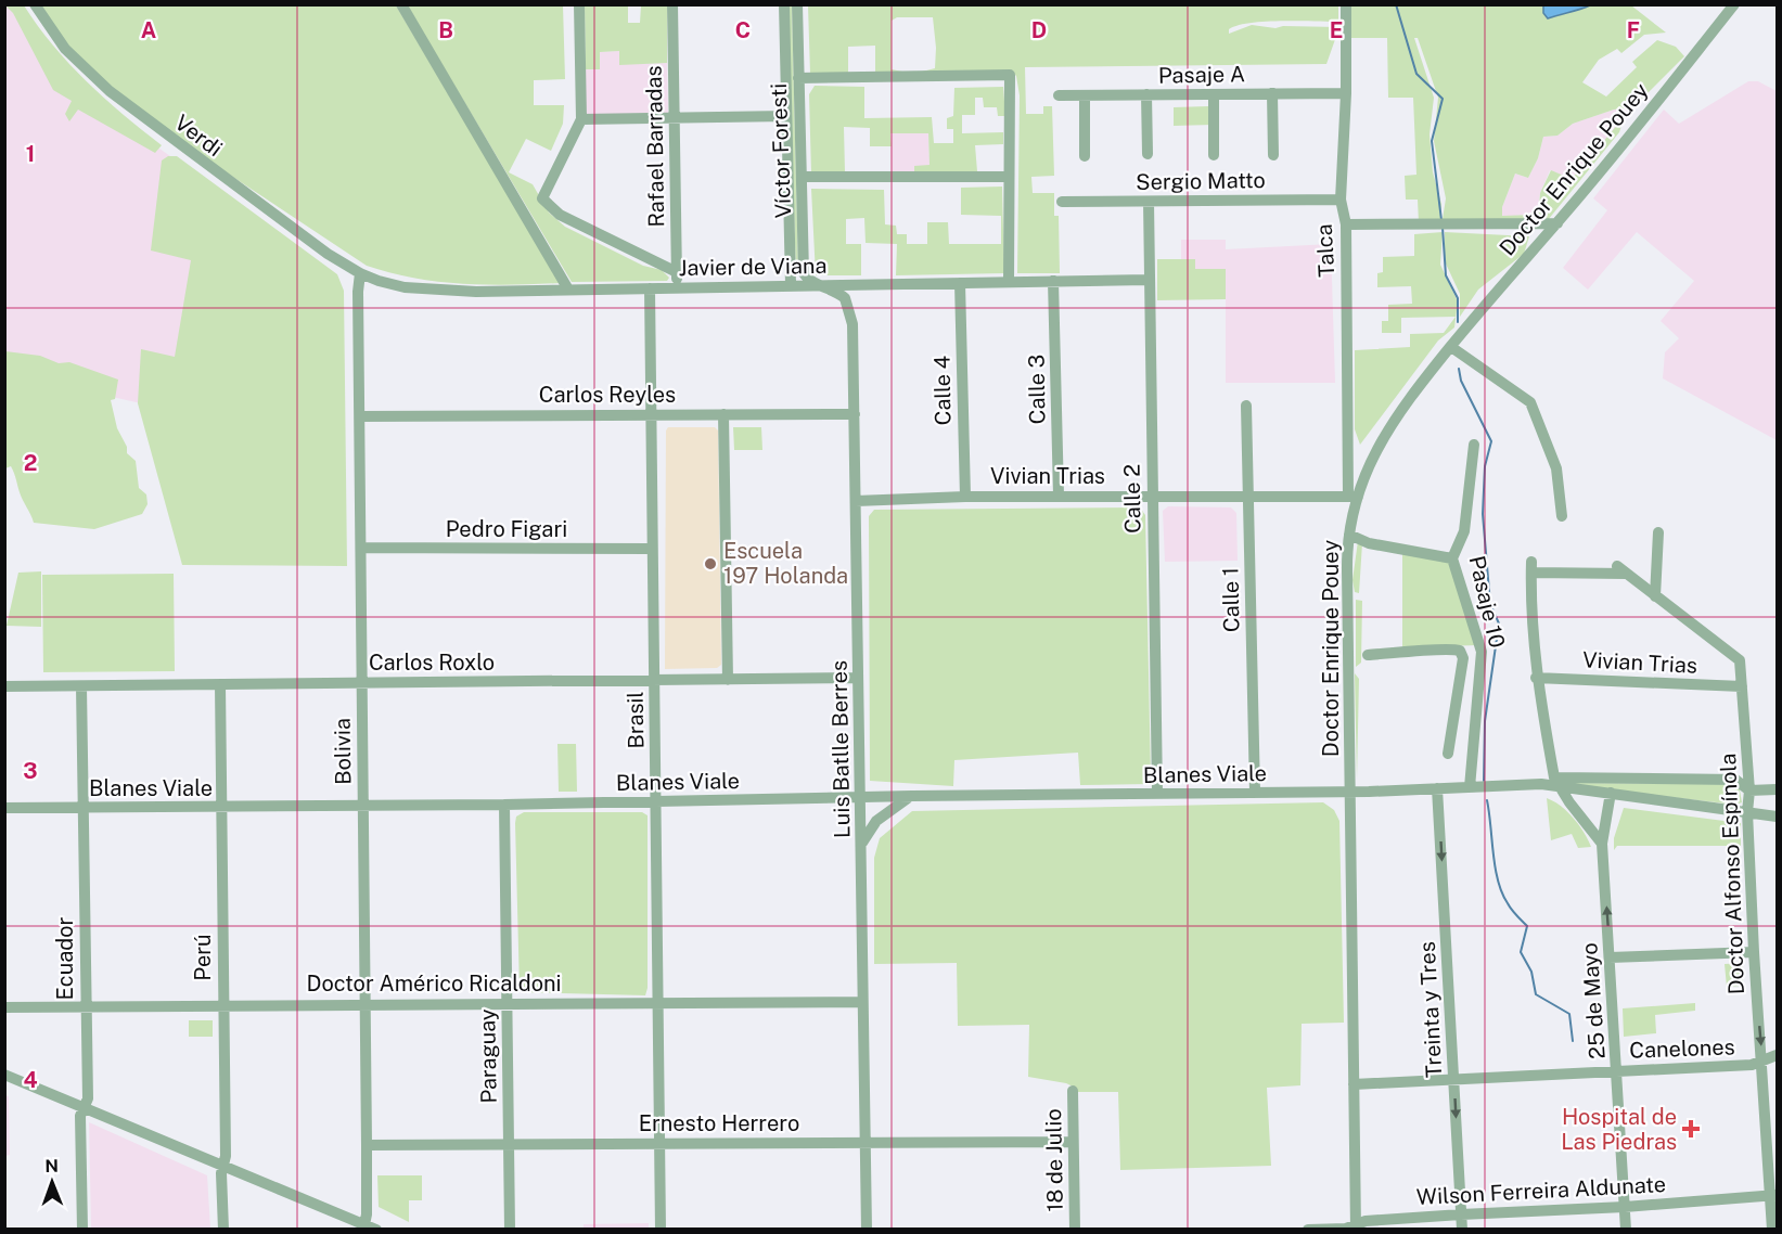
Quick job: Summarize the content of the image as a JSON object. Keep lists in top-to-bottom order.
{
  "streets": {
    "street": [
      "Pasaje A",
      "Verdi",
      "Rafael Barradas",
      "Víctor Foresti",
      "Doctor Enrique Pouey",
      "Sergio Matto",
      "Talca",
      "Javier de Viana",
      "Calle 3",
      "Calle 4",
      "Carlos Reyles",
      "Vivian Trias",
      "Calle 2",
      "Pedro Figari",
      "Calle 1",
      "Pasaje 10",
      "Carlos Roxlo",
      "Brasil",
      "Luis Batlle Berres",
      "Bolivia",
      "Blanes Viale",
      "Doctor Alfonso Espínola",
      "Perú",
      "Ecuador",
      "Doctor Américo Ricaldoni",
      "25 de Mayo",
      "Treinta y Tres",
      "Canelones",
      "Paraguay",
      "Ernesto Herrero",
      "18 de Julio",
      "Wilson Ferreira Aldunate"
    ]
  },
  "crossings": [
    ["Pasaje A", "Talca"],
    ["Verdi", "Javier de Viana"],
    ["Verdi", "Bolivia"],
    ["Rafael Barradas", "Javier de Viana"],
    ["Víctor Foresti", "Javier de Viana"],
    ["Víctor Foresti", "Luis Batlle Berres"],
    ["Doctor Enrique Pouey", "Talca"],
    ["Doctor Enrique Pouey", "Vivian Trias"],
    ["Doctor Enrique Pouey", "Blanes Viale"],
    ["Doctor Enrique Pouey", "Canelones"],
    ["Doctor Enrique Pouey", "Wilson Ferreira Aldunate"],
    ["Sergio Matto", "Talca"],
    ["Sergio Matto", "Calle 2"],
    ["Talca", "Vivian Trias"],
    ["Javier de Viana", "Calle 3"],
    ["Javier de Viana", "Calle 4"],
    ["Javier de Viana", "Calle 2"],
    ["Javier de Viana", "Brasil"],
    ["Javier de Viana", "Luis Batlle Berres"],
    ["Javier de Viana", "Bolivia"],
    ["Calle 3", "Vivian Trias"],
    ["Calle 4", "Vivian Trias"],
    ["Carlos Reyles", "Brasil"],
    ["Carlos Reyles", "Luis Batlle Berres"],
    ["Carlos Reyles", "Bolivia"],
    ["Vivian Trias", "Calle 2"],
    ["Vivian Trias", "Calle 1"],
    ["Vivian Trias", "Luis Batlle Berres"],
    ["Vivian Trias", "Doctor Alfonso Espínola"],
    ["Calle 2", "Blanes Viale"],
    ["Pedro Figari", "Brasil"],
    ["Pedro Figari", "Bolivia"],
    ["Calle 1", "Blanes Viale"],
    ["Pasaje 10", "Blanes Viale"],
    ["Carlos Roxlo", "Brasil"],
    ["Carlos Roxlo", "Luis Batlle Berres"],
    ["Carlos Roxlo", "Bolivia"],
    ["Carlos Roxlo", "Perú"],
    ["Carlos Roxlo", "Ecuador"],
    ["Brasil", "Blanes Viale"],
    ["Brasil", "Doctor Américo Ricaldoni"],
    ["Brasil", "Ernesto Herrero"],
    ["Luis Batlle Berres", "Blanes Viale"],
    ["Luis Batlle Berres", "Doctor Américo Ricaldoni"],
    ["Luis Batlle Berres", "Ernesto Herrero"],
    ["Bolivia", "Blanes Viale"],
    ["Bolivia", "Doctor Américo Ricaldoni"],
    ["Bolivia", "Ernesto Herrero"],
    ["Blanes Viale", "Perú"],
    ["Blanes Viale", "Ecuador"],
    ["Blanes Viale", "Treinta y Tres"],
    ["Blanes Viale", "Paraguay"],
    ["Doctor Alfonso Espínola", "Canelones"],
    ["Doctor Alfonso Espínola", "Wilson Ferreira Aldunate"],
    ["Perú", "Doctor Américo Ricaldoni"],
    ["Ecuador", "Doctor Américo Ricaldoni"],
    ["Doctor Américo Ricaldoni", "Paraguay"],
    ["25 de Mayo", "Canelones"],
    ["25 de Mayo", "Wilson Ferreira Aldunate"],
    ["Treinta y Tres", "Canelones"],
    ["Treinta y Tres", "Wilson Ferreira Aldunate"],
    ["Paraguay", "Ernesto Herrero"],
    ["Ernesto Herrero", "18 de Julio"]
  ],
  "one_way": ["Treinta y Tres"],
  "places": {
    "other": ["Escuela 197 Holanda"],
    "health": ["Hospital de Las Piedras"]
  },
  "north": "top",
  "grid": {
    "columns": [
      "A",
      "B",
      "C",
      "D",
      "E",
      "F"
    ],
    "rows": [
      "1",
      "2",
      "3",
      "4"
    ]
  }
}
